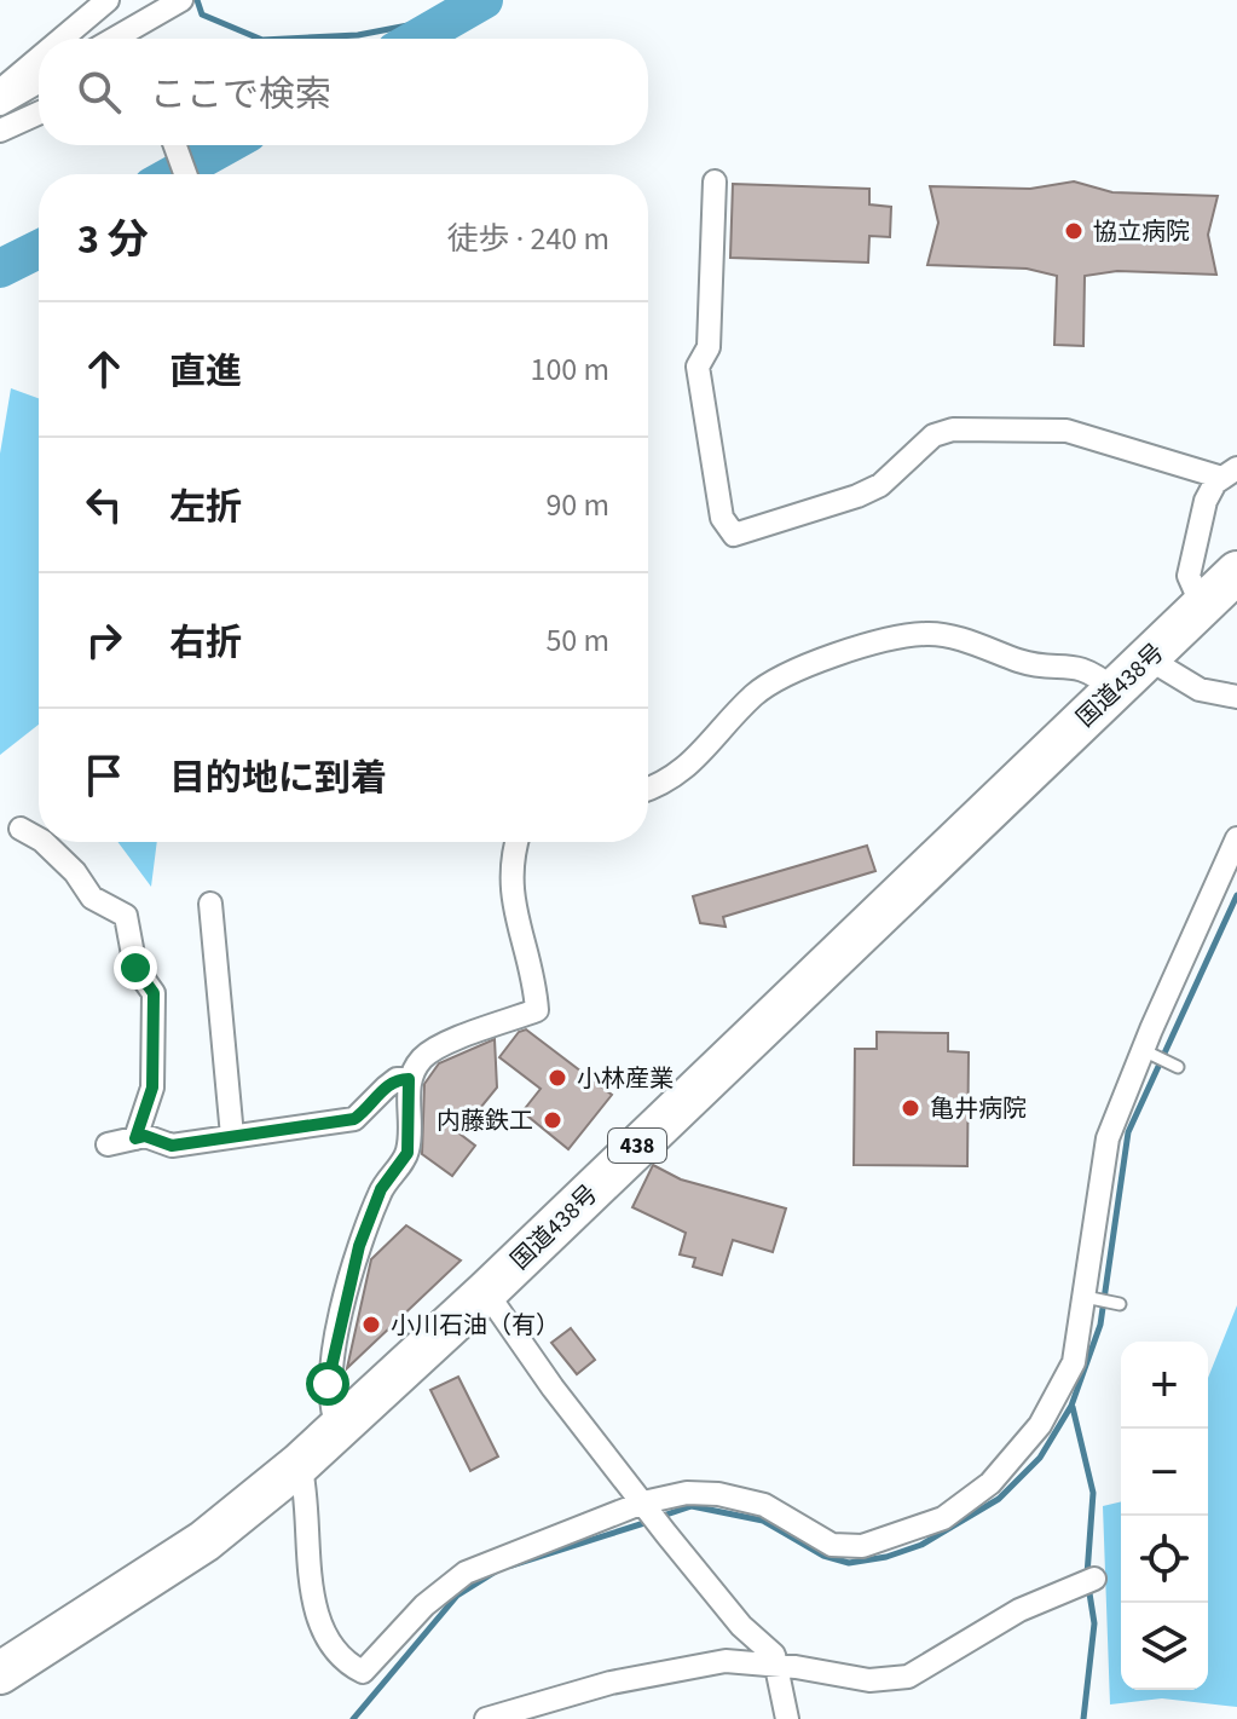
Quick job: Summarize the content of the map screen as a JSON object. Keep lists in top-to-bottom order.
{
  "streets": {
    "highway": ["国道438号", "438"]
  },
  "places": [
    "協立病院",
    "小林産業",
    "亀井病院",
    "内藤鉄工",
    "小川石油（有）"
  ],
  "page": {
    "search": "ここで検索",
    "heading": ["3 分", "徒歩 · 240 m"],
    "list": [
      ["直進", "100 m"],
      ["左折", "90 m"],
      ["右折", "50 m"],
      "目的地に到着"
    ],
    "map_buttons": ["+", "−"]
  }
}
